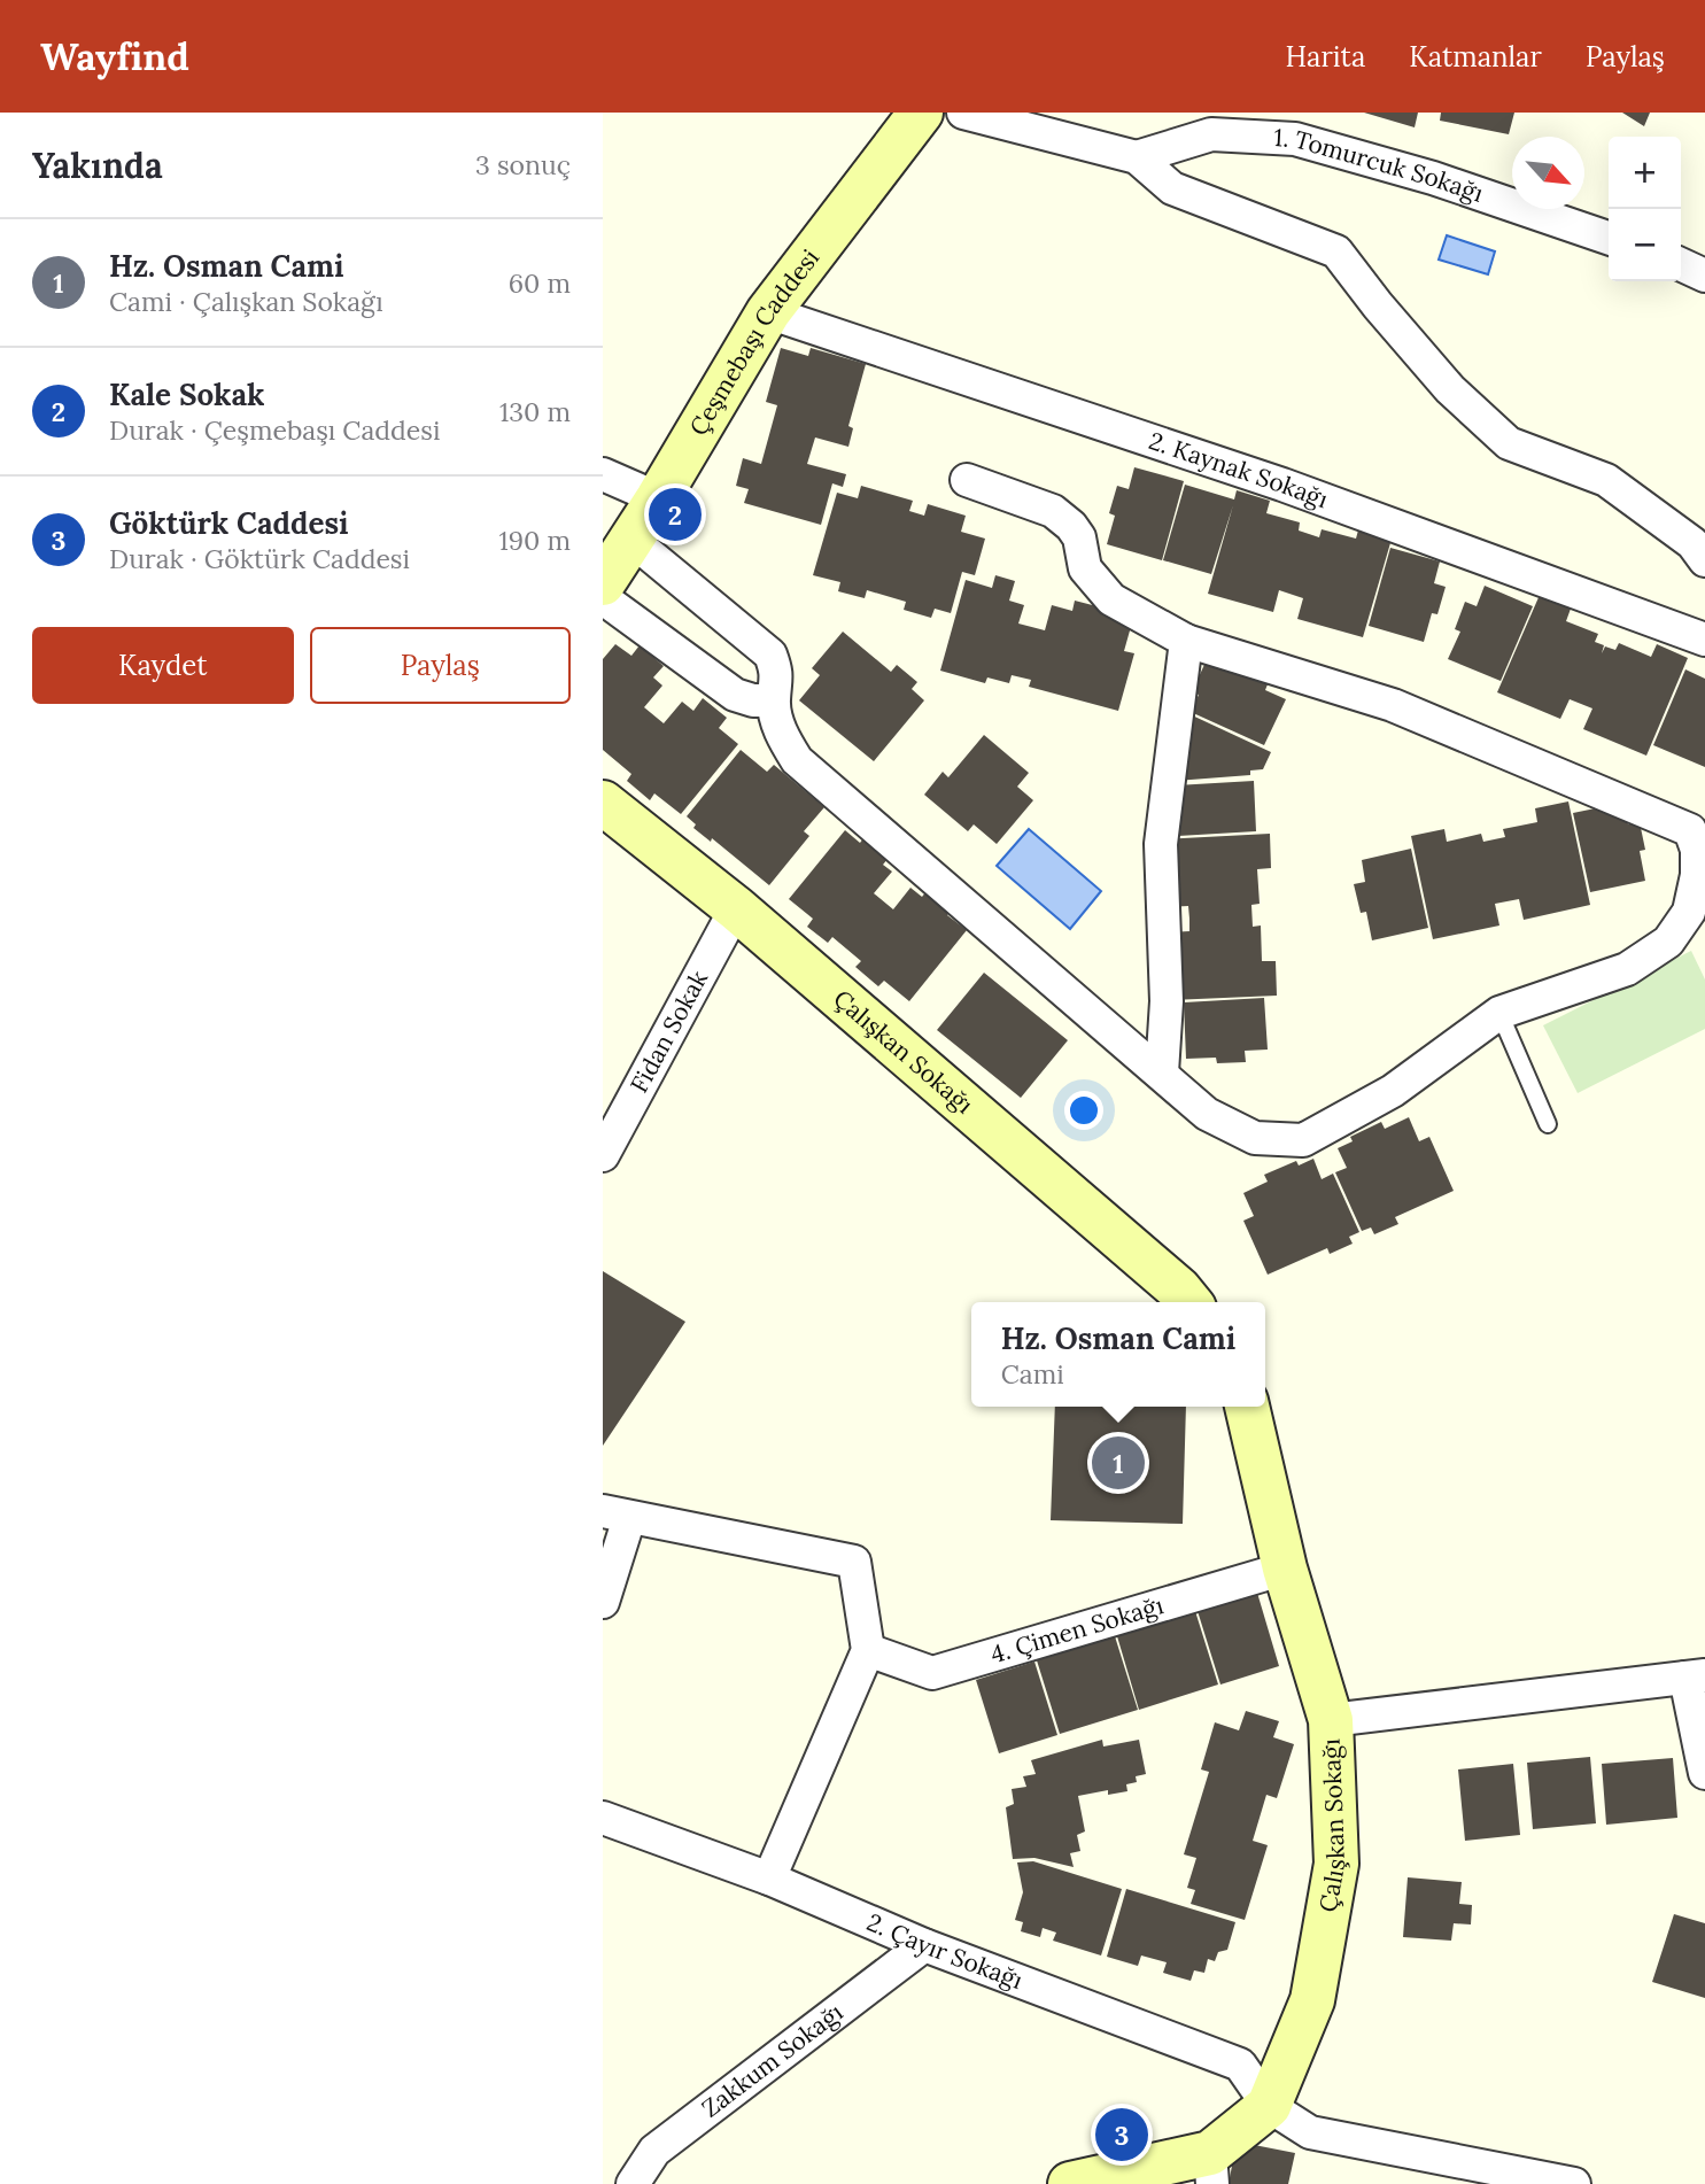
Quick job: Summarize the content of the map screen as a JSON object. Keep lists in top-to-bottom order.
{
  "streets": {
    "main road": ["Çeşmebaşı Caddesi", "Çalışkan Sokağı"],
    "street": [
      "1. Tomurcuk Sokağı",
      "2. Kaynak Sokağı",
      "Fidan Sokak",
      "4. Çimen Sokağı",
      "2. Çayır Sokağı",
      "Zakkum Sokağı"
    ]
  },
  "crossings": [
    ["Çeşmebaşı Caddesi", "2. Kaynak Sokağı"],
    ["Fidan Sokak", "Çalışkan Sokağı"],
    ["Çalışkan Sokağı", "4. Çimen Sokağı"],
    ["Çalışkan Sokağı", "2. Çayır Sokağı"],
    ["2. Çayır Sokağı", "Zakkum Sokağı"]
  ],
  "north": "bottom right",
  "page": {
    "header": "Wayfind",
    "nav": ["Harita", "Katmanlar", "Paylaş"],
    "heading": ["Yakında", "3 sonuç"],
    "map_buttons": ["+", "−"],
    "list": [
      {
        "mark": "1",
        "name": "Hz. Osman Cami",
        "note": "Cami · Çalışkan Sokağı",
        "value": "60 m"
      },
      {
        "mark": "2",
        "name": "Kale Sokak",
        "note": "Durak · Çeşmebaşı Caddesi",
        "value": "130 m"
      },
      {
        "mark": "3",
        "name": "Göktürk Caddesi",
        "note": "Durak · Göktürk Caddesi",
        "value": "190 m"
      }
    ],
    "pins": ["2", "1", "3"],
    "buttons": ["Kaydet", "Paylaş"],
    "popup": ["Hz. Osman Cami", "Cami"]
  }
}
